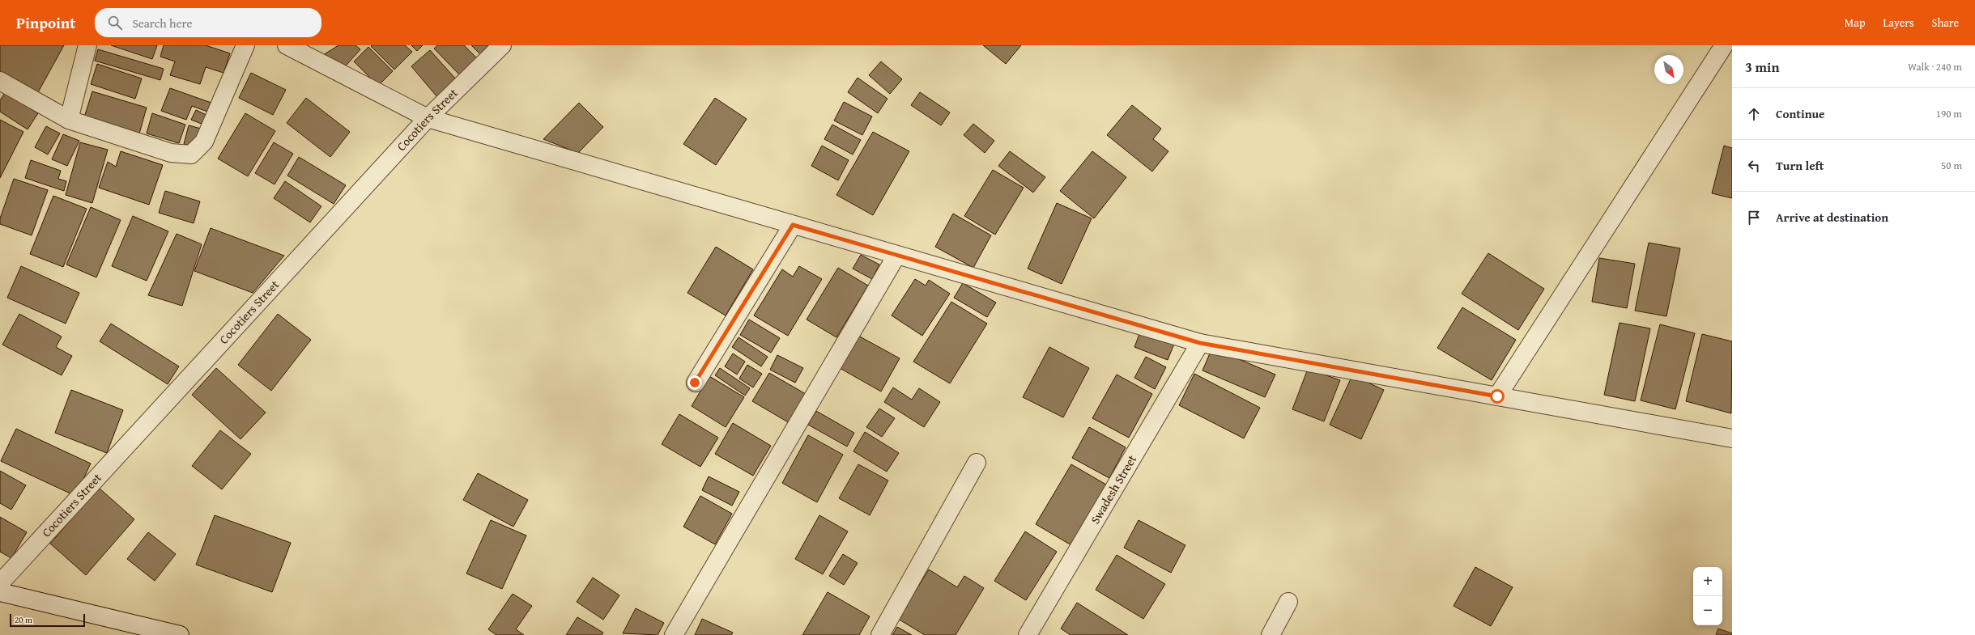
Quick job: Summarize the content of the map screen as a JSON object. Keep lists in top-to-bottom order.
{
  "streets": {
    "street": ["Cocotiers Street", "Swadesh Street"]
  },
  "scale_bar": "20 m",
  "north": "bottom right",
  "page": {
    "header": "Pinpoint",
    "search": "Search here",
    "nav": ["Map", "Layers", "Share"],
    "heading": ["3 min", "Walk · 240 m"],
    "list": [
      ["Continue", "190 m"],
      ["Turn left", "50 m"],
      "Arrive at destination"
    ],
    "map_buttons": ["+", "−"],
    "scale": "20 m"
  }
}
